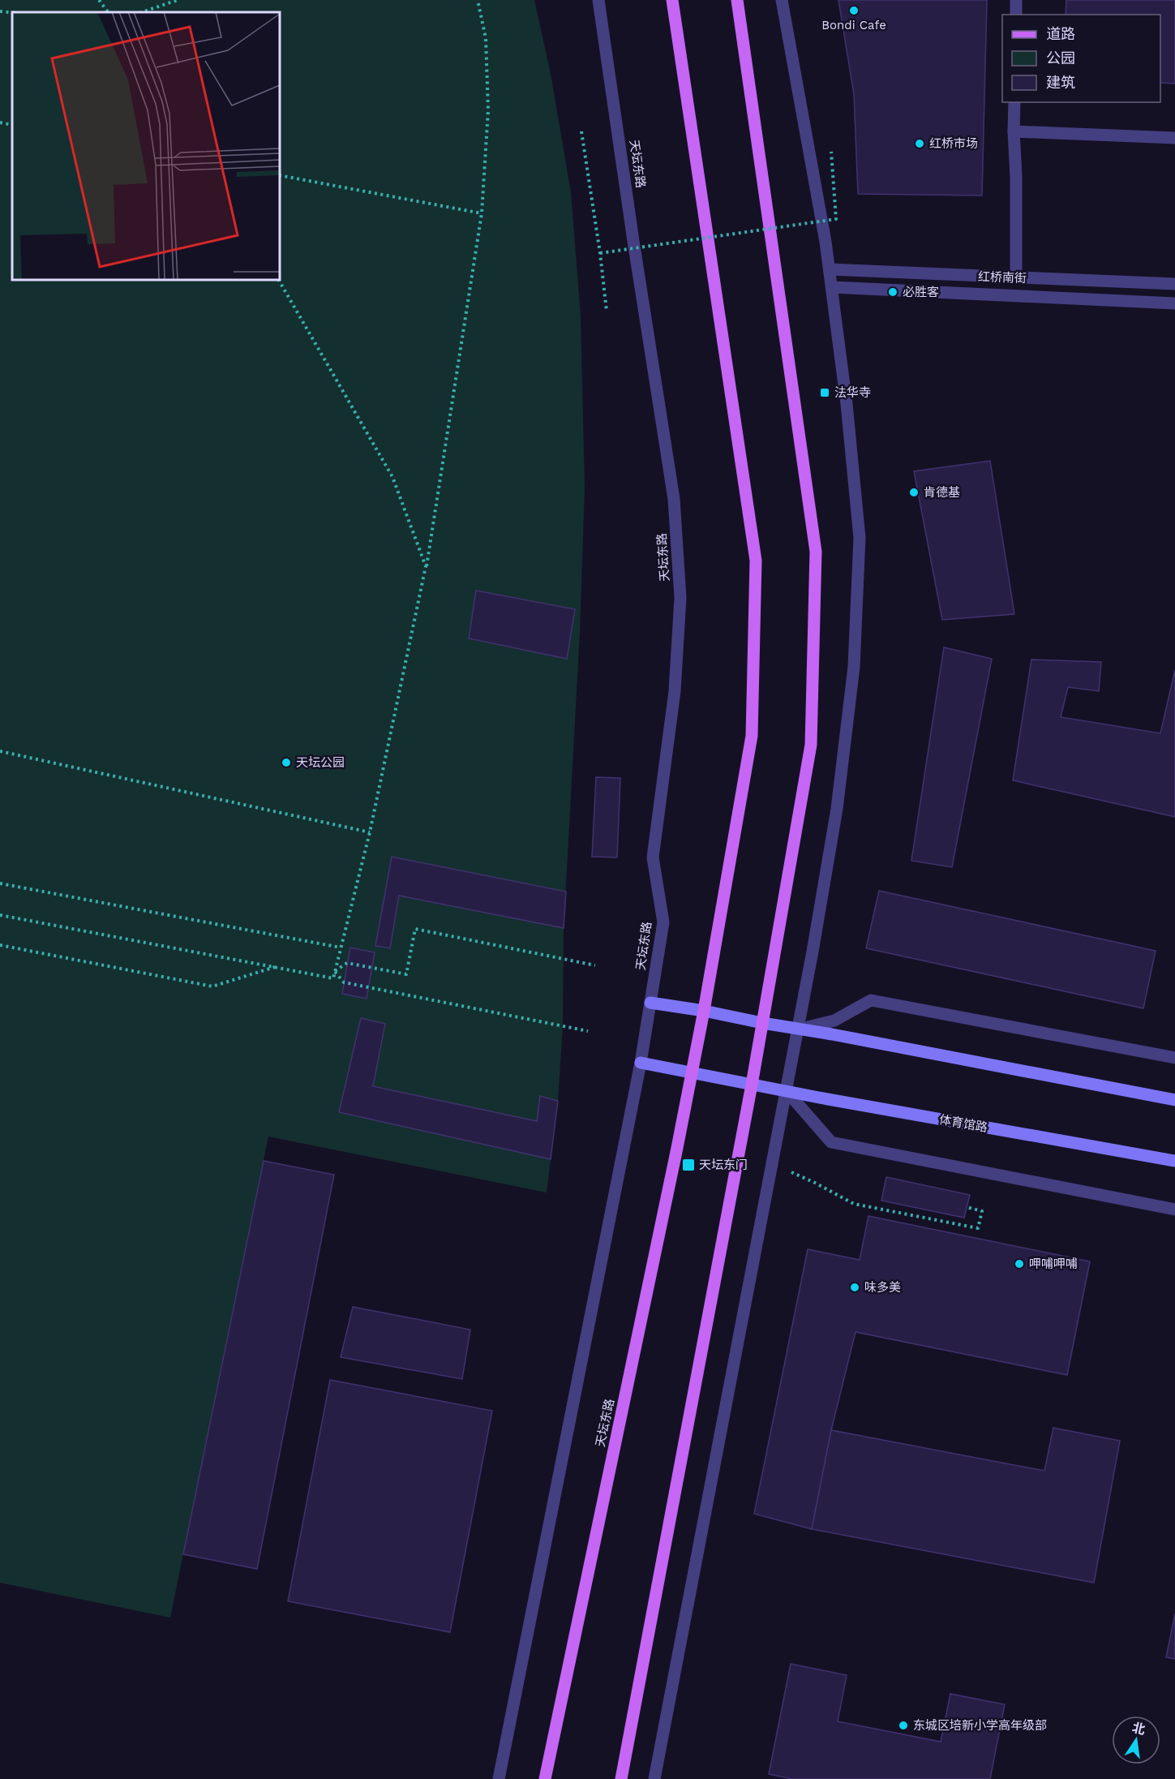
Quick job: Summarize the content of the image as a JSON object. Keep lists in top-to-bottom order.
{
  "streets": {
    "main road": ["天坛东路", "体育馆路"],
    "street": ["红桥南街"]
  },
  "places": {
    "other": [
      "Bondi Cafe",
      "红桥市场",
      "必胜客",
      "肯德基",
      "天坛公园",
      "呷哺呷哺",
      "味多美",
      "东城区培新小学高年级部"
    ],
    "transit": ["法华寺", "天坛东门"]
  },
  "legend": ["道路", "公园", "建筑"],
  "north": "top"
}
